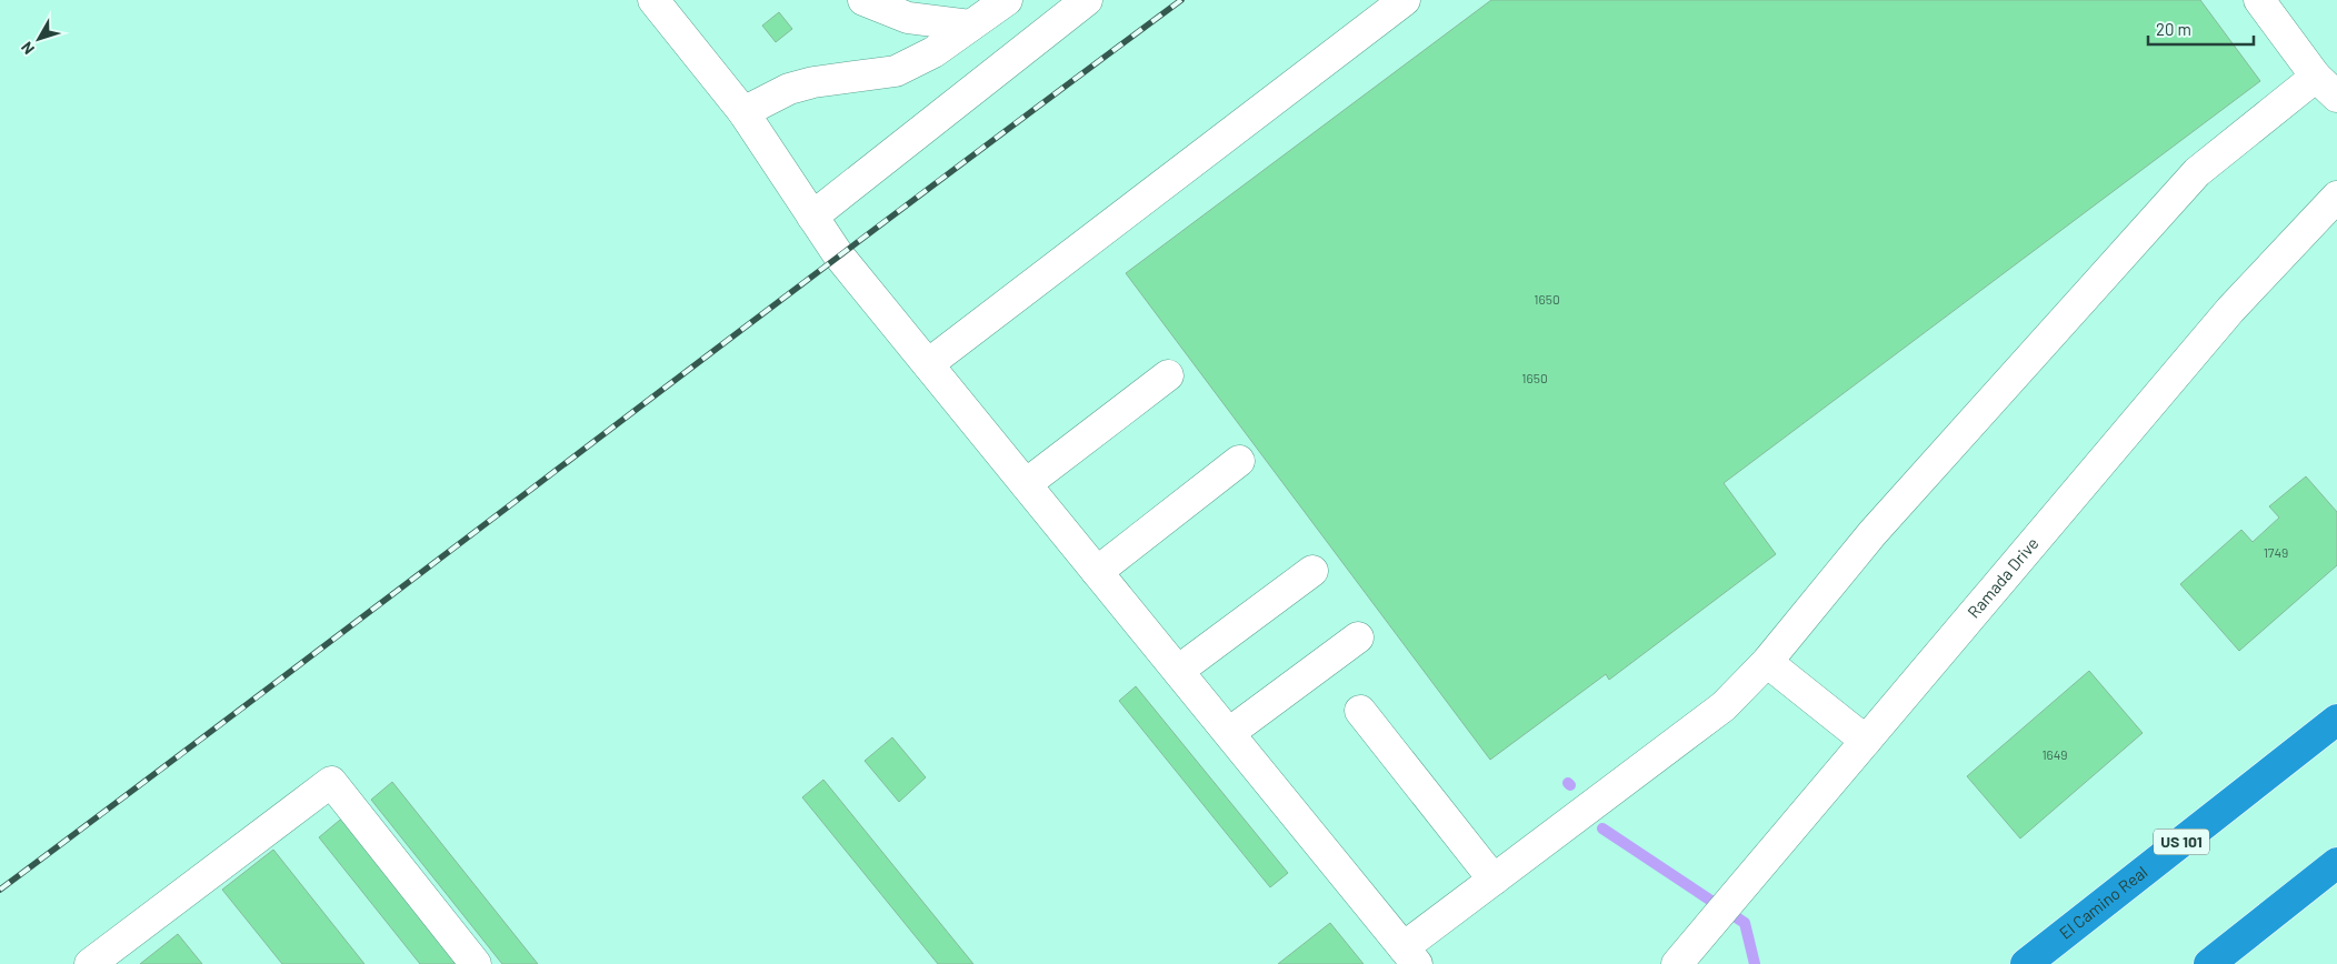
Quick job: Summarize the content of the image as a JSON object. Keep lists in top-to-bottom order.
{
  "streets": {
    "highway": ["US 101", "El Camino Real"],
    "street": ["Ramada Drive"]
  },
  "house_numbers": [
    "1650",
    "1650",
    "1749",
    "1649"
  ],
  "scale_bar": "20 m",
  "north": "bottom left"
}
